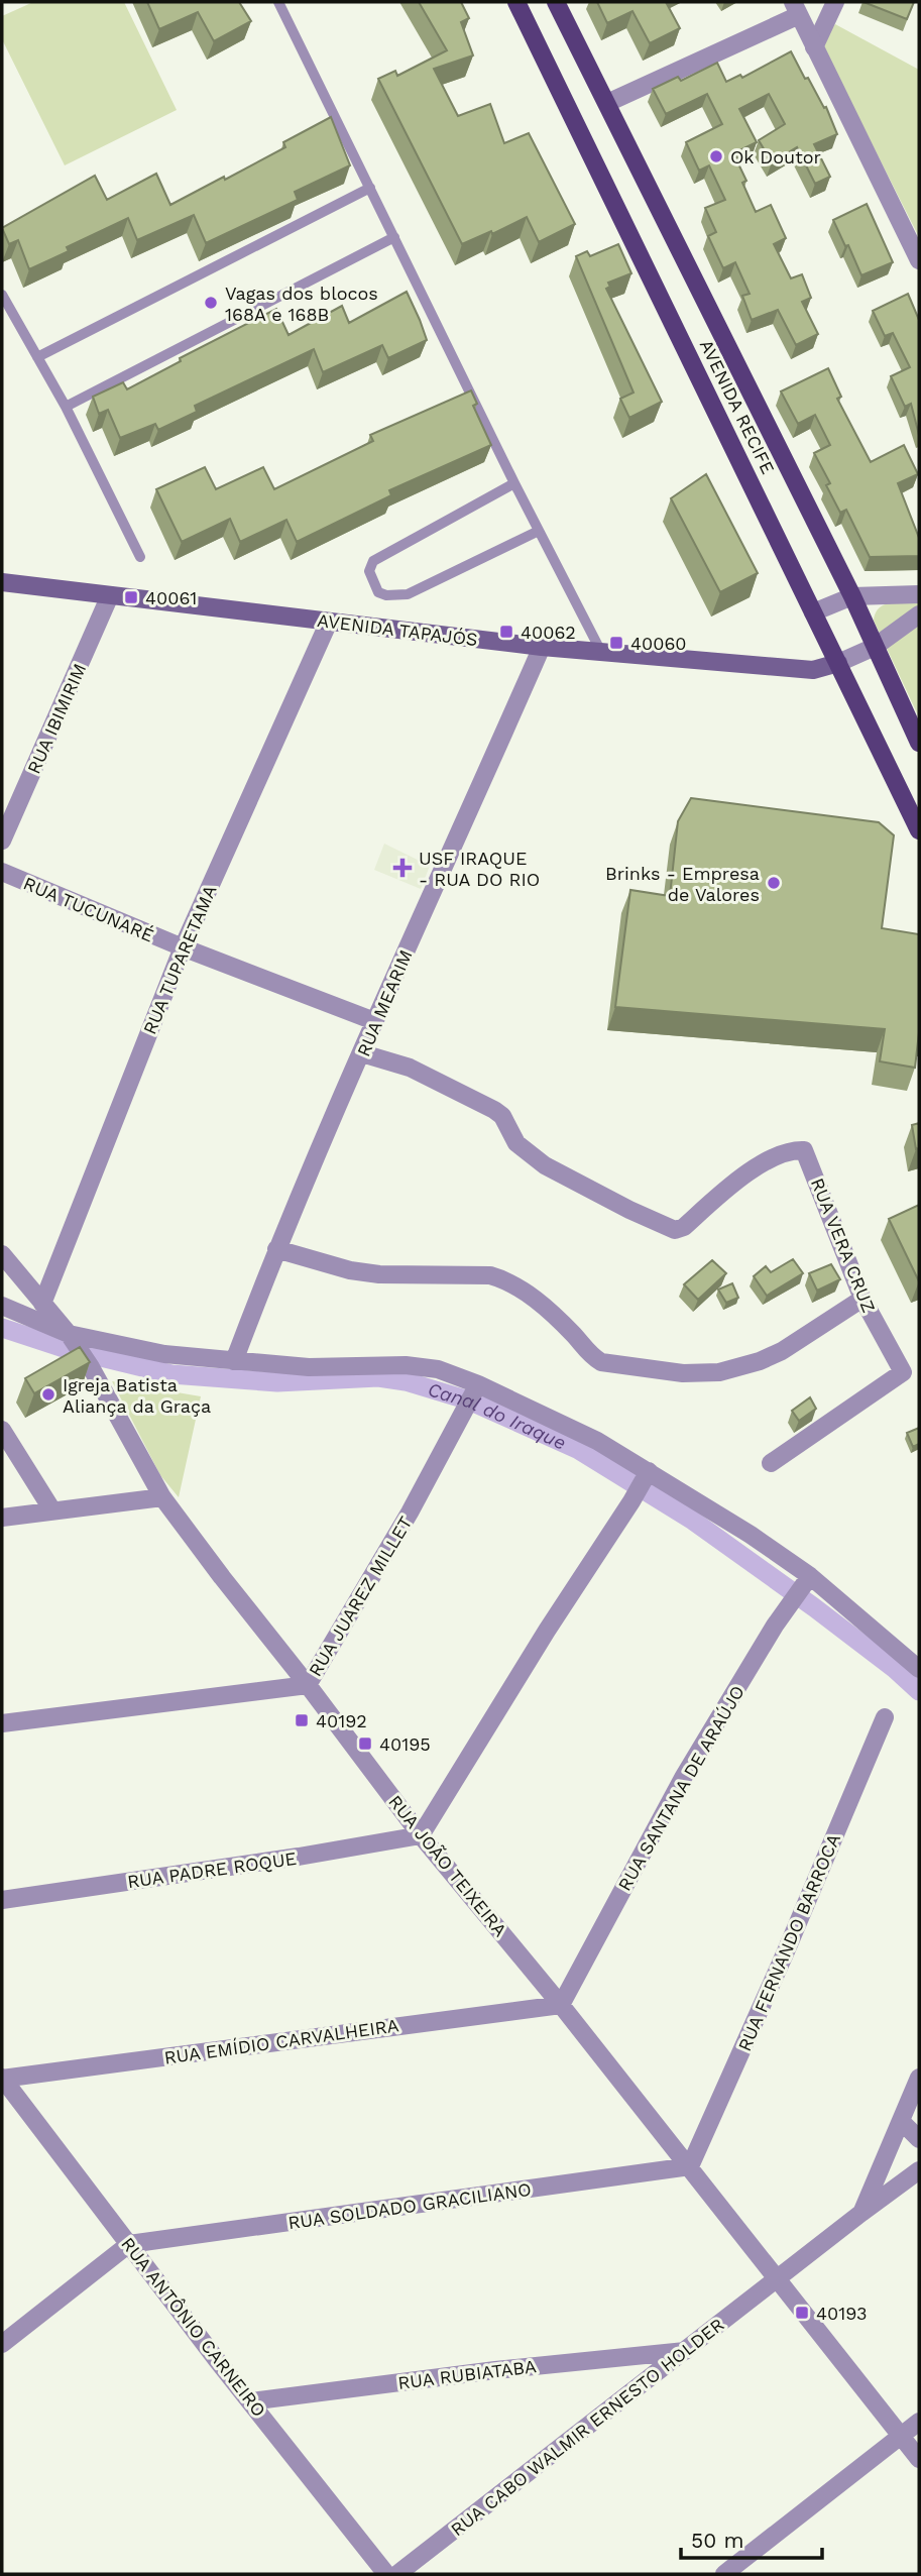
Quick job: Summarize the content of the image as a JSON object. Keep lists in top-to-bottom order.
{
  "streets": {
    "main road": ["AVENIDA RECIFE", "AVENIDA TAPAJÓS"],
    "street": [
      "RUA IBIMIRIM",
      "RUA TUCUNARÉ",
      "RUA TUPARETAMA",
      "RUA MEARIM",
      "RUA VERA CRUZ",
      "RUA JUAREZ MILLET",
      "RUA SANTANA DE ARAÚJO",
      "RUA JOÃO TEIXEIRA",
      "RUA PADRE ROQUE",
      "RUA FERNANDO BARROCA",
      "RUA EMÍDIO CARVALHEIRA",
      "RUA SOLDADO GRACILIANO",
      "RUA ANTÔNIO CARNEIRO",
      "RUA RUBIATABA",
      "RUA CABO WALMIR ERNESTO HOLDER"
    ]
  },
  "crossings": [
    ["AVENIDA RECIFE", "AVENIDA TAPAJÓS"],
    ["AVENIDA TAPAJÓS", "RUA IBIMIRIM"],
    ["AVENIDA TAPAJÓS", "RUA TUPARETAMA"],
    ["AVENIDA TAPAJÓS", "RUA MEARIM"],
    ["RUA TUCUNARÉ", "RUA TUPARETAMA"],
    ["RUA TUCUNARÉ", "RUA MEARIM"],
    ["RUA TUPARETAMA", "RUA JOÃO TEIXEIRA"],
    ["RUA MEARIM", "RUA VERA CRUZ"],
    ["RUA JUAREZ MILLET", "RUA JOÃO TEIXEIRA"],
    ["RUA SANTANA DE ARAÚJO", "RUA JOÃO TEIXEIRA"],
    ["RUA SANTANA DE ARAÚJO", "RUA EMÍDIO CARVALHEIRA"],
    ["RUA JOÃO TEIXEIRA", "RUA PADRE ROQUE"],
    ["RUA JOÃO TEIXEIRA", "RUA FERNANDO BARROCA"],
    ["RUA JOÃO TEIXEIRA", "RUA EMÍDIO CARVALHEIRA"],
    ["RUA JOÃO TEIXEIRA", "RUA SOLDADO GRACILIANO"],
    ["RUA JOÃO TEIXEIRA", "RUA CABO WALMIR ERNESTO HOLDER"],
    ["RUA FERNANDO BARROCA", "RUA SOLDADO GRACILIANO"],
    ["RUA EMÍDIO CARVALHEIRA", "RUA ANTÔNIO CARNEIRO"],
    ["RUA SOLDADO GRACILIANO", "RUA ANTÔNIO CARNEIRO"],
    ["RUA ANTÔNIO CARNEIRO", "RUA RUBIATABA"],
    ["RUA RUBIATABA", "RUA CABO WALMIR ERNESTO HOLDER"]
  ],
  "water": ["Canal do Iraque"],
  "places": {
    "other": [
      "Ok Doutor",
      "Vagas dos blocos 168A e 168B",
      "Brinks - Empresa de Valores",
      "Igreja Batista Aliança da Graça"
    ],
    "transit": [
      "40061",
      "40062",
      "40060",
      "40192",
      "40195",
      "40193"
    ],
    "health": ["USF IRAQUE - RUA DO RIO"]
  },
  "scale_bar": "50 m"
}
